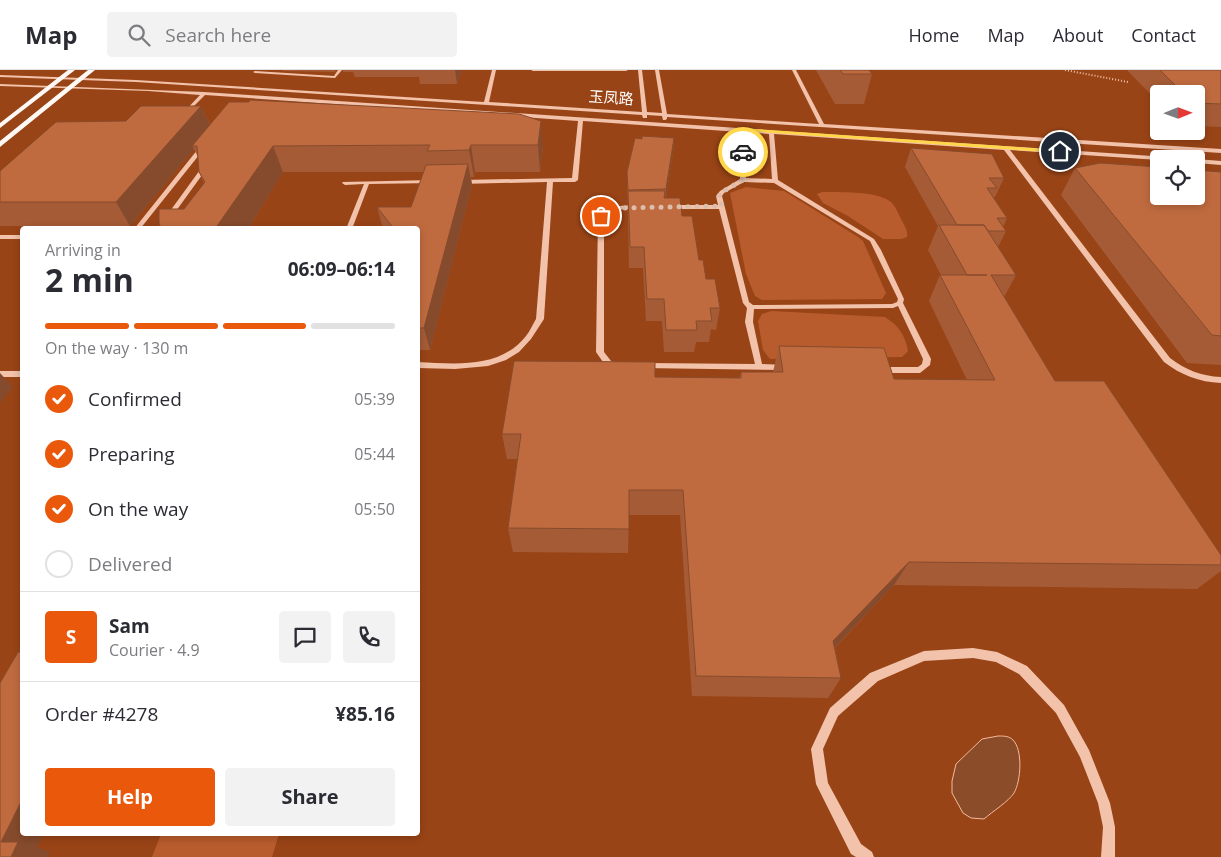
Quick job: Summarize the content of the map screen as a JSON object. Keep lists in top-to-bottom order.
{
  "streets": {
    "street": ["玉凤路"]
  },
  "north": "right",
  "page": {
    "header": "Map",
    "search": "Search here",
    "nav": [
      "Home",
      "Map",
      "About",
      "Contact"
    ],
    "heading": ["2 min", "Arriving in", "06:09–06:14"],
    "panel": [
      "Sam",
      "Courier · 4.9",
      "Order #4278",
      "¥85.16"
    ],
    "bar": "On the way · 130 m",
    "list": [
      ["Confirmed", "05:39"],
      ["Preparing", "05:44"],
      ["On the way", "05:50"],
      "Delivered"
    ],
    "round": "S",
    "buttons": ["Help", "Share"]
  }
}
